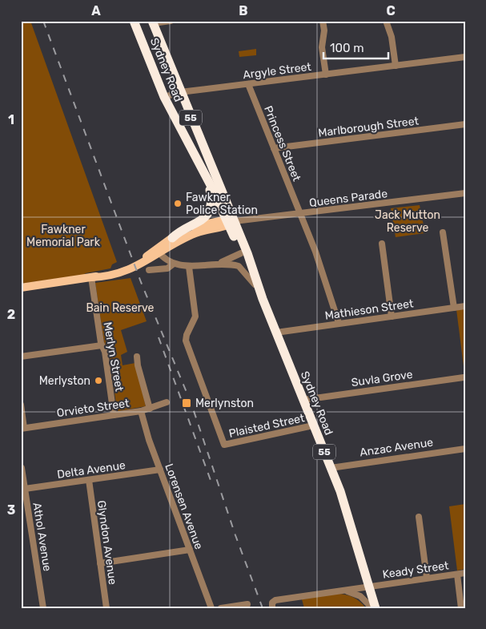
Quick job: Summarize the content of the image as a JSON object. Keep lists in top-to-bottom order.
{
  "streets": {
    "highway": ["Sydney Road", "55"],
    "street": [
      "Argyle Street",
      "Marlborough Street",
      "Princess Street",
      "Queens Parade",
      "Mathieson Street",
      "Merlyn Street",
      "Suvla Grove",
      "Orvieto Street",
      "Plaisted Street",
      "Anzac Avenue",
      "Delta Avenue",
      "Lorensen Avenue",
      "Athol Avenue",
      "Glyndon Avenue",
      "Keady Street"
    ]
  },
  "crossings": [
    ["Sydney Road", "Argyle Street"],
    ["Sydney Road", "Queens Parade"],
    ["Sydney Road", "Mathieson Street"],
    ["Sydney Road", "Suvla Grove"],
    ["Sydney Road", "Plaisted Street"],
    ["Sydney Road", "Anzac Avenue"],
    ["Sydney Road", "Keady Street"],
    ["Argyle Street", "Princess Street"],
    ["Marlborough Street", "Princess Street"],
    ["Princess Street", "Queens Parade"],
    ["Princess Street", "Mathieson Street"],
    ["Merlyn Street", "Orvieto Street"],
    ["Orvieto Street", "Lorensen Avenue"],
    ["Delta Avenue", "Lorensen Avenue"],
    ["Delta Avenue", "Athol Avenue"],
    ["Delta Avenue", "Glyndon Avenue"]
  ],
  "parks": ["Jack Mutton Reserve", "Fawkner Memorial Park", "Bain Reserve"],
  "places": {
    "other": ["Fawkner Police Station", "Merlyston"],
    "transit": ["Merlynston"]
  },
  "scale_bar": "100 m",
  "grid": {
    "columns": ["A", "B", "C"],
    "rows": ["1", "2", "3"]
  }
}
